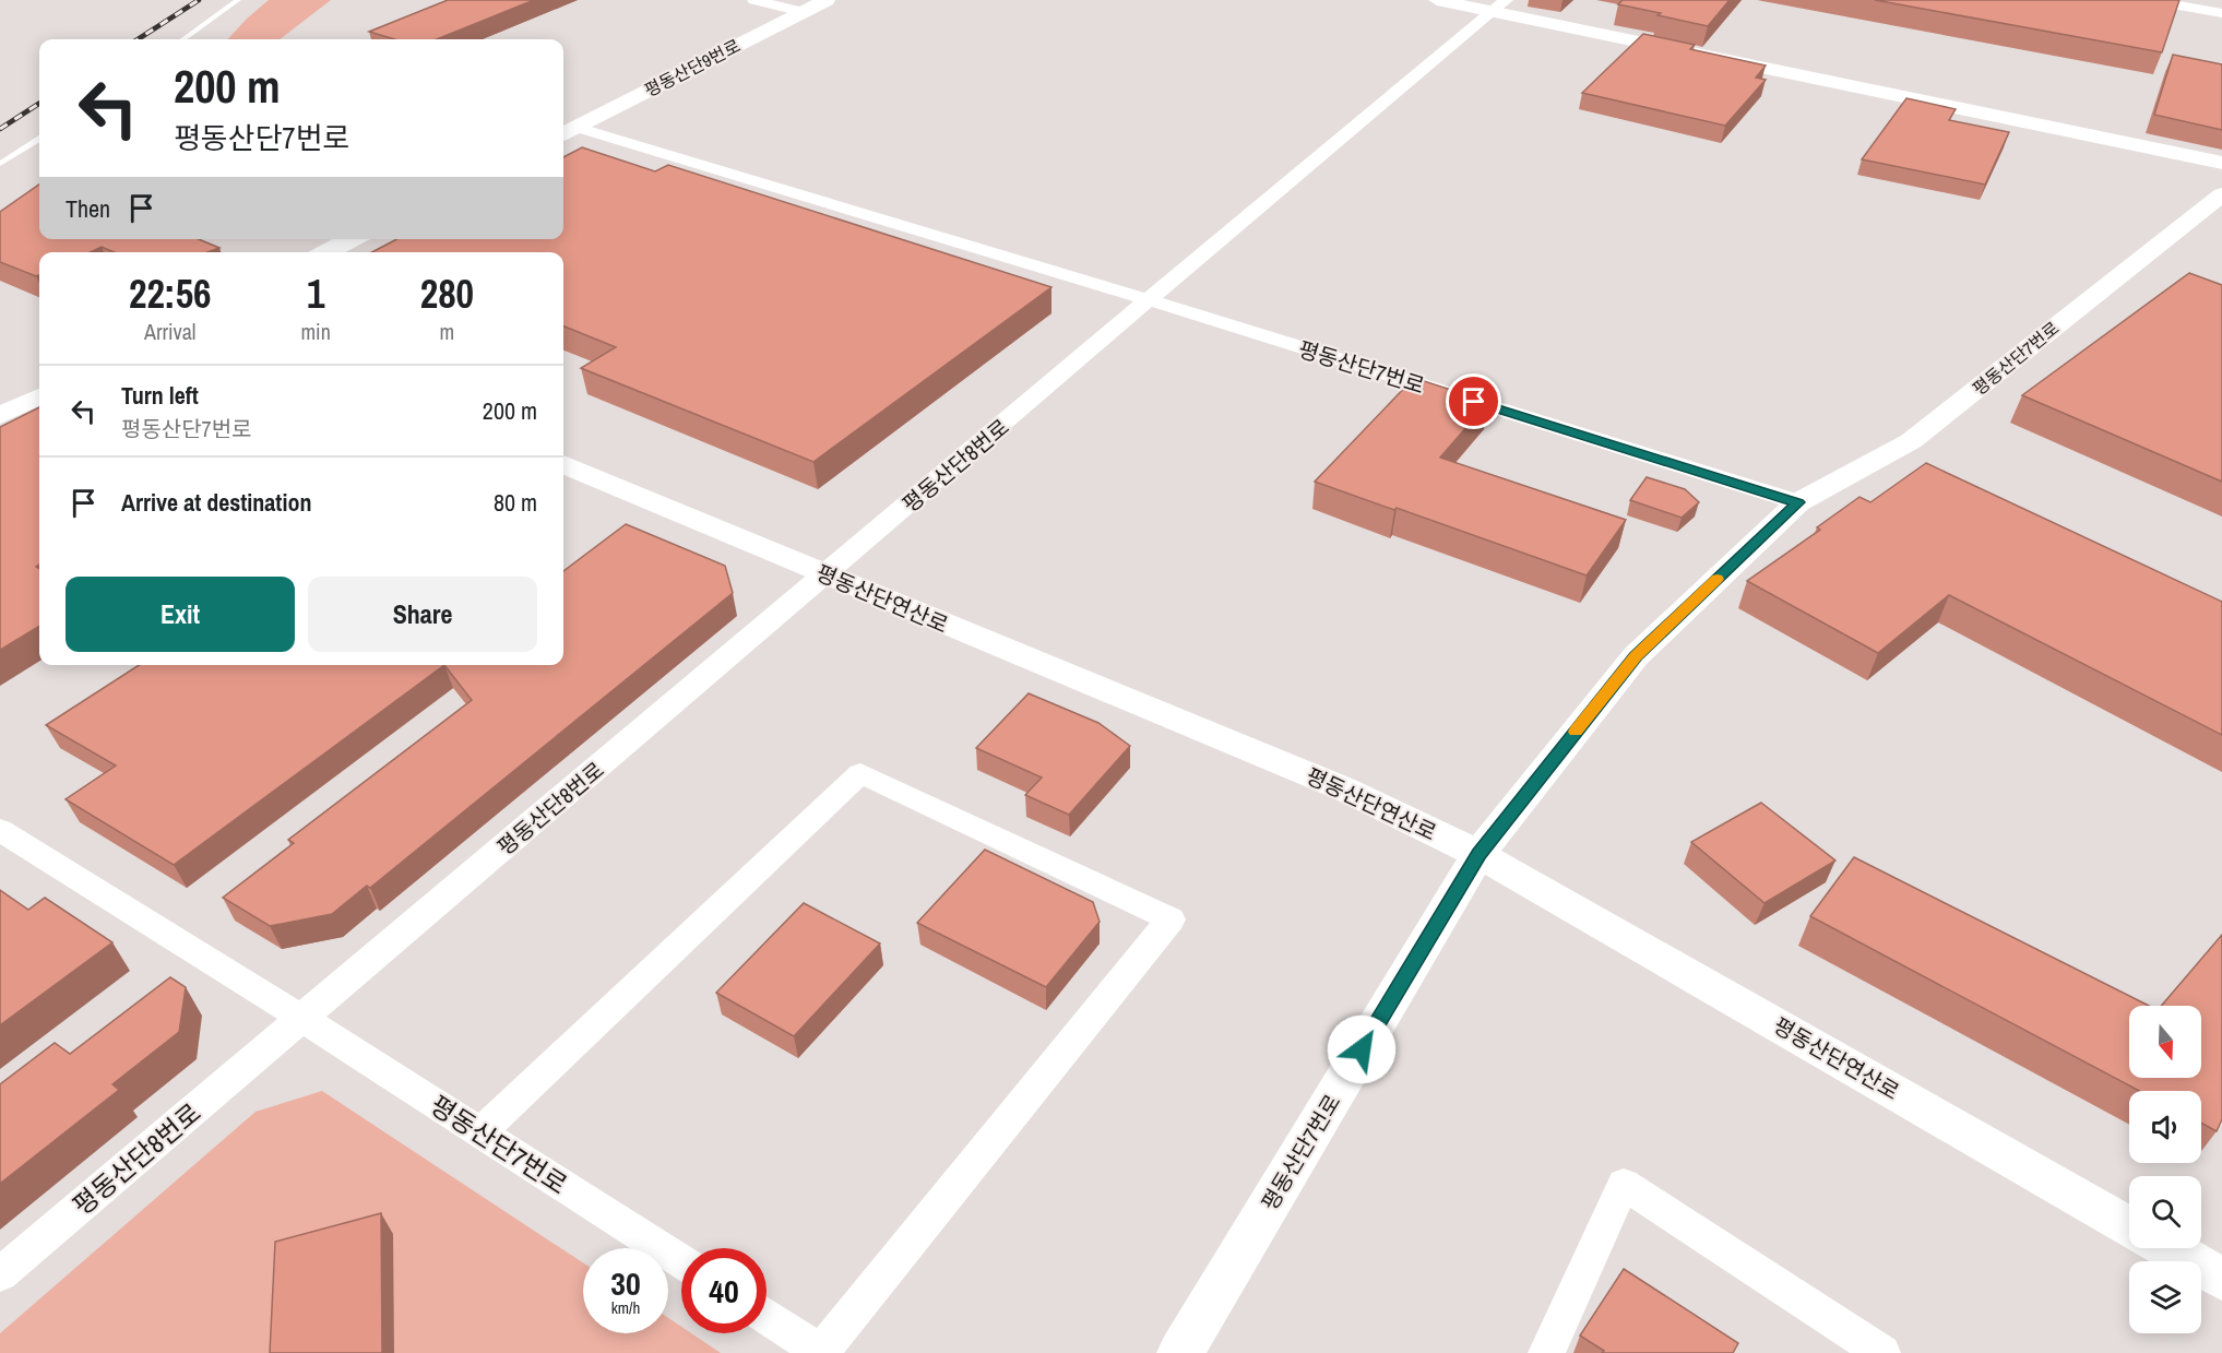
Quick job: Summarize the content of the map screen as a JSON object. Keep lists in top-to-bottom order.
{
  "streets": {
    "street": [
      "평동산단9번로",
      "평동산단7번로",
      "평동산단8번로",
      "평동산단연산로"
    ]
  },
  "crossings": [
    ["평동산단7번로", "평동산단8번로"],
    ["평동산단7번로", "평동산단연산로"],
    ["평동산단8번로", "평동산단연산로"]
  ],
  "north": "bottom",
  "page": {
    "turn": ["200 m", "평동산단7번로"],
    "then": "Then",
    "eta": [
      "22:56",
      "Arrival",
      "1",
      "min",
      "280",
      "m"
    ],
    "list": [
      {
        "name": "Turn left",
        "note": "평동산단7번로",
        "value": "200 m"
      },
      {
        "name": "Arrive at destination",
        "value": "80 m"
      }
    ],
    "buttons": ["Exit", "Share"],
    "speed": "30 km/h",
    "limit": "40"
  }
}
